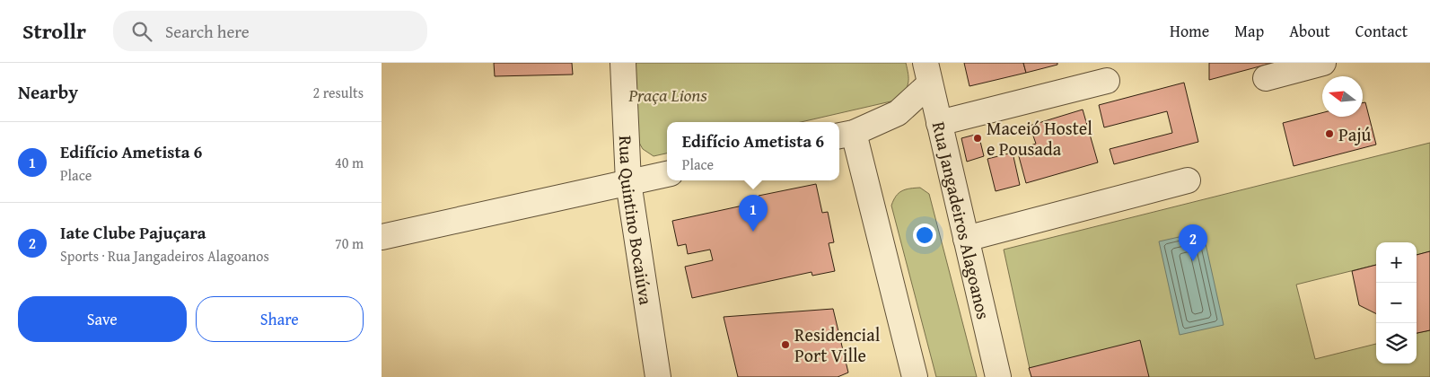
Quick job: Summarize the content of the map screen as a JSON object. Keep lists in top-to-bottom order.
{
  "streets": {
    "street": ["Rua Quintino Bocaiúva", "Rua Jangadeiros Alagoanos"]
  },
  "parks": ["Praça Lions"],
  "places": ["Pajú", "Maceió Hostel e Pousada", "Residencial Port Ville"],
  "north": "left",
  "page": {
    "header": "Strollr",
    "search": "Search here",
    "nav": [
      "Home",
      "Map",
      "About",
      "Contact"
    ],
    "heading": ["Nearby", "2 results"],
    "list": [
      {
        "mark": "1",
        "name": "Edifício Ametista 6",
        "note": "Place",
        "value": "40 m"
      },
      {
        "mark": "2",
        "name": "Iate Clube Pajuçara",
        "note": "Sports · Rua Jangadeiros Alagoanos",
        "value": "70 m"
      }
    ],
    "popup": ["Edifício Ametista 6", "Place"],
    "pins": ["1", "2"],
    "map_buttons": ["+", "−"],
    "buttons": ["Save", "Share"]
  }
}
